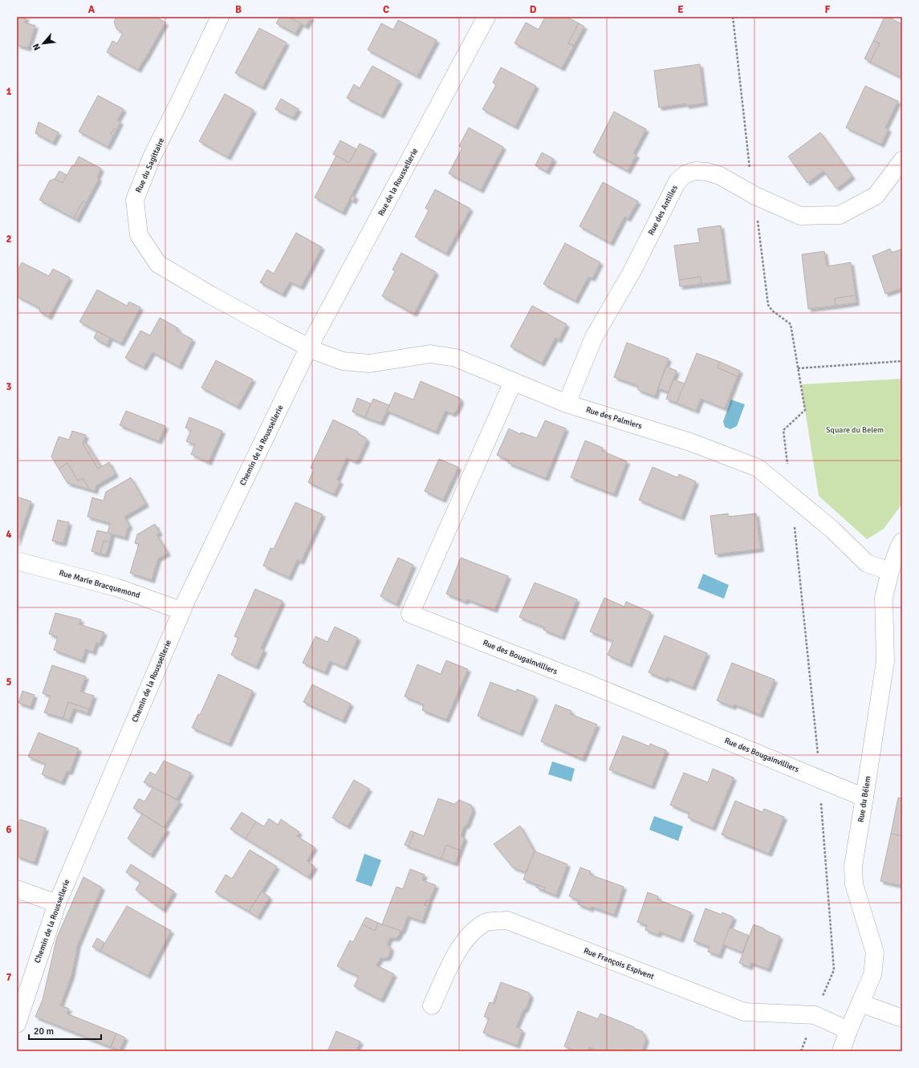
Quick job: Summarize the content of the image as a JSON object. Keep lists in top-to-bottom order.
{
  "streets": {
    "street": [
      "Rue du Sagittaire",
      "Rue de la Roussellerie",
      "Rue des Antilles",
      "Rue des Palmiers",
      "Chemin de la Roussellerie",
      "Rue Marie Bracquemond",
      "Rue des Bougainvilliers",
      "Rue du Bélem",
      "Rue François Espivent"
    ]
  },
  "crossings": [
    ["Rue du Sagittaire", "Rue de la Roussellerie"],
    ["Rue du Sagittaire", "Rue des Palmiers"],
    ["Rue du Sagittaire", "Chemin de la Roussellerie"],
    ["Rue de la Roussellerie", "Rue des Palmiers"],
    ["Rue de la Roussellerie", "Chemin de la Roussellerie"],
    ["Rue des Antilles", "Rue des Palmiers"],
    ["Rue des Palmiers", "Chemin de la Roussellerie"],
    ["Rue des Palmiers", "Rue des Bougainvilliers"],
    ["Rue des Palmiers", "Rue du Bélem"],
    ["Chemin de la Roussellerie", "Rue Marie Bracquemond"],
    ["Rue des Bougainvilliers", "Rue du Bélem"],
    ["Rue du Bélem", "Rue François Espivent"]
  ],
  "parks": ["Square du Belem"],
  "scale_bar": "20 m",
  "north": "bottom left",
  "grid": {
    "columns": [
      "A",
      "B",
      "C",
      "D",
      "E",
      "F"
    ],
    "rows": [
      "1",
      "2",
      "3",
      "4",
      "5",
      "6",
      "7"
    ]
  }
}
